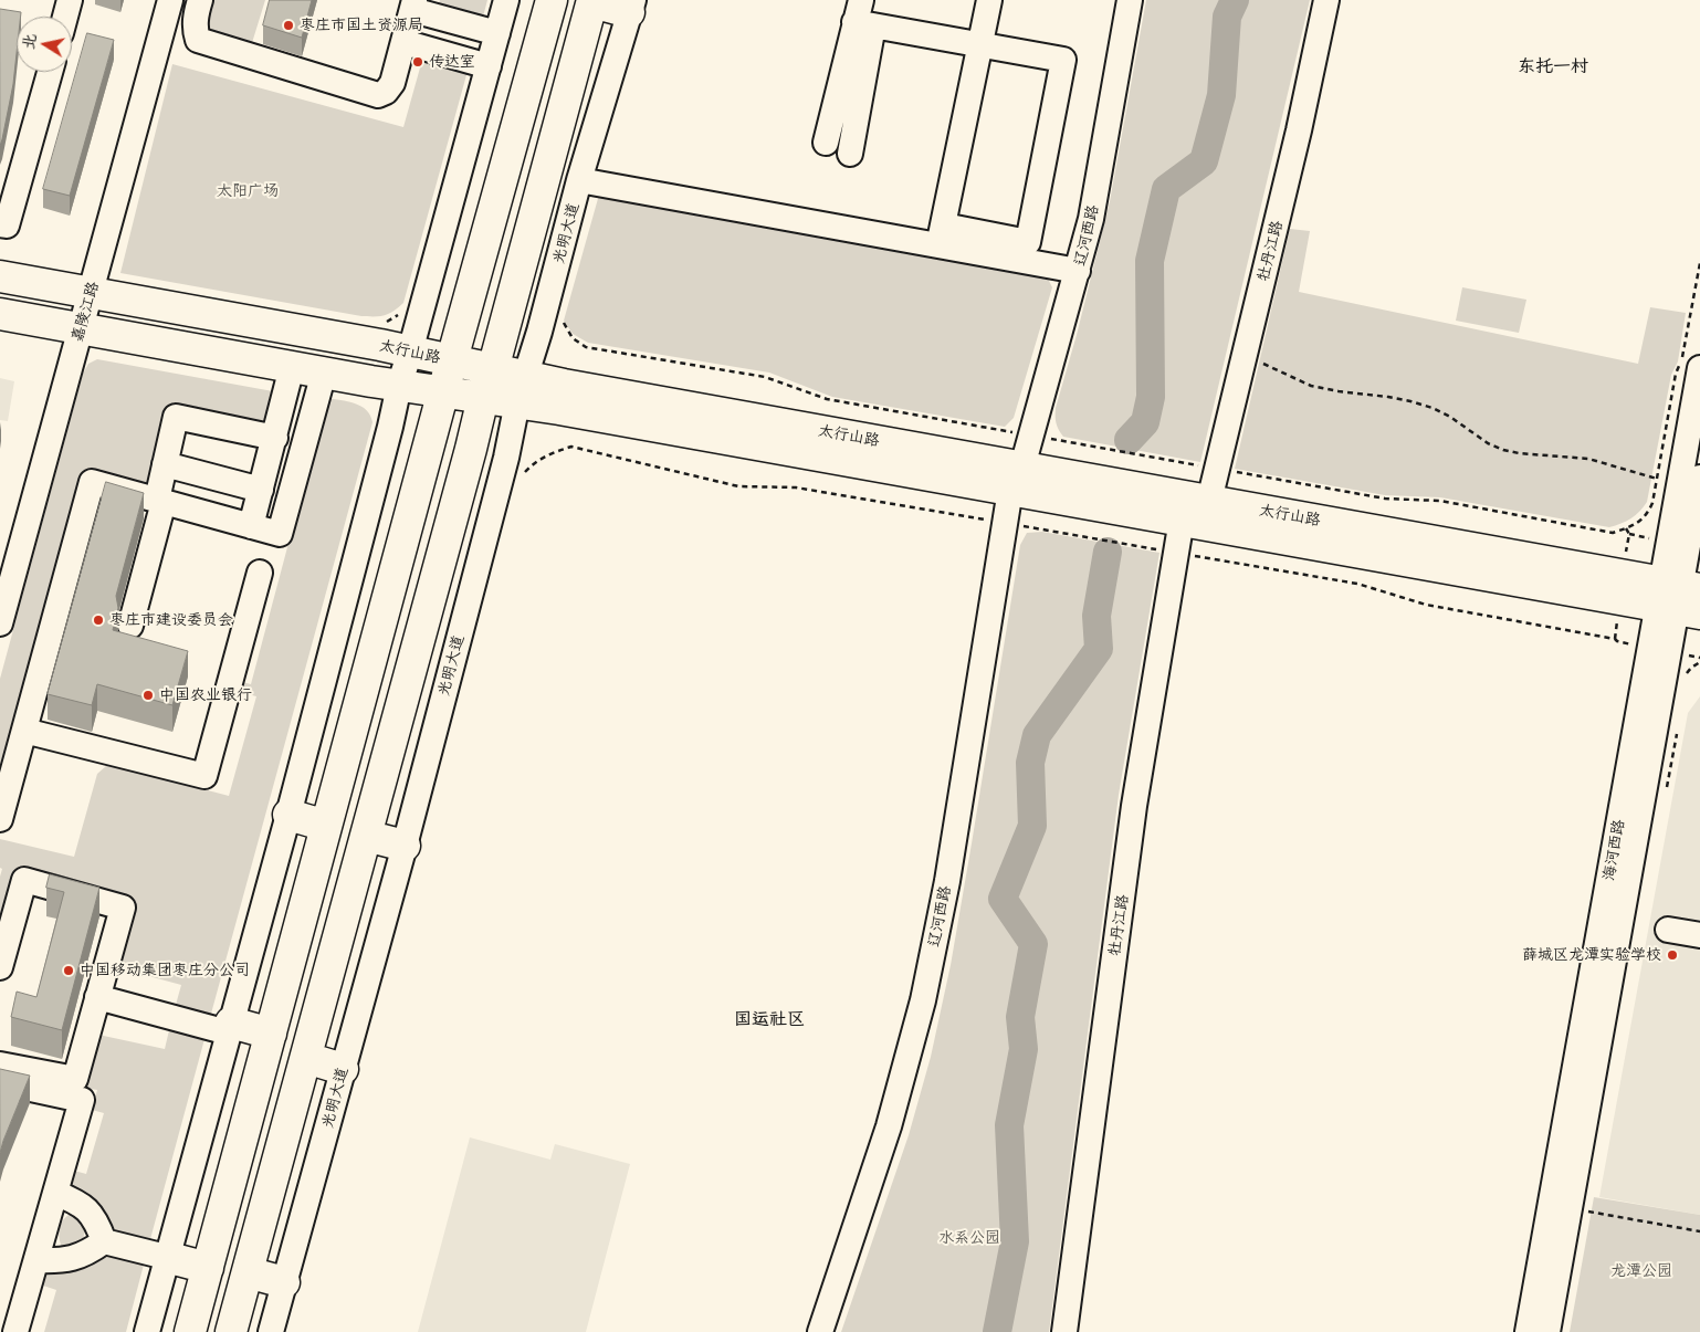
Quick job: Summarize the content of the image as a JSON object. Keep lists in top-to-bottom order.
{
  "streets": {
    "main road": ["太行山路"],
    "street": [
      "光明大道",
      "辽河西路",
      "牡丹江路",
      "嘉陵江路",
      "海河西路"
    ]
  },
  "crossings": [
    ["光明大道", "太行山路"],
    ["辽河西路", "太行山路"],
    ["牡丹江路", "太行山路"],
    ["嘉陵江路", "太行山路"],
    ["太行山路", "海河西路"]
  ],
  "districts": ["东托一村", "国运社区"],
  "parks": ["太阳广场", "水系公园", "龙潭公园"],
  "places": [
    "枣庄市国土资源局",
    "传达室",
    "枣庄市建设委员会",
    "中国农业银行",
    "薛城区龙潭实验学校",
    "中国移动集团枣庄分公司"
  ],
  "north": "left"
}
